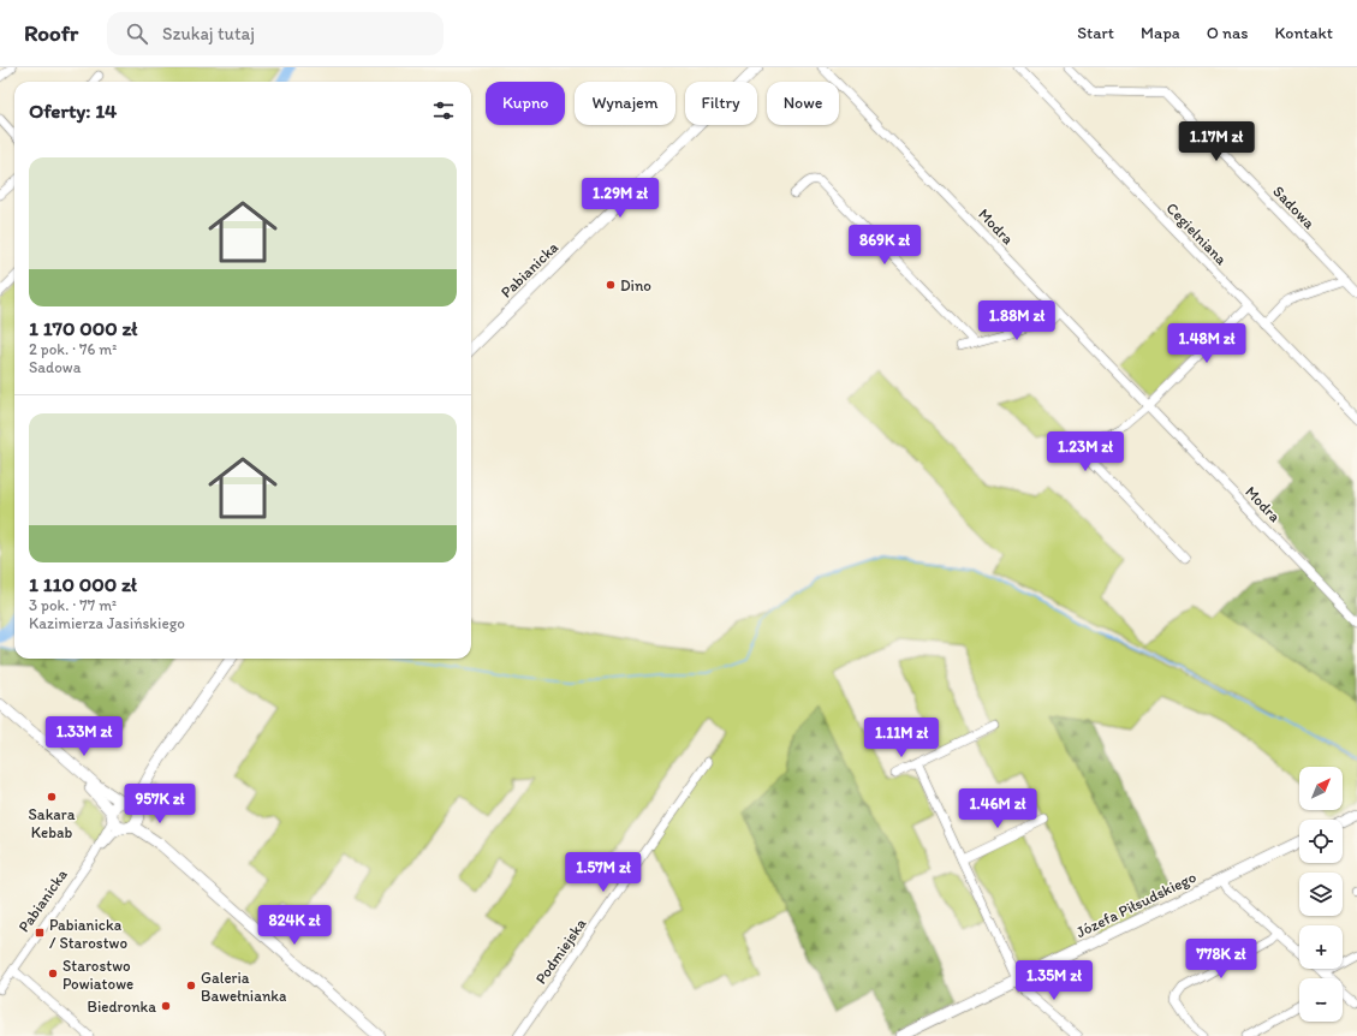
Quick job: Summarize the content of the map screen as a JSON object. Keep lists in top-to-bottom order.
{
  "streets": {
    "main road": ["Pabianicka", "Józefa Piłsudskiego"],
    "street": [
      "Sadowa",
      "Modra",
      "Cegielniana",
      "Podmiejska"
    ]
  },
  "places": {
    "other": [
      "Dino",
      "Sakara Kebab",
      "Starostwo Powiatowe",
      "Galeria Bawełnianka",
      "Biedronka"
    ],
    "transit": ["Pabianicka / Starostwo"]
  },
  "north": "top right",
  "page": {
    "header": "Roofr",
    "search": "Szukaj tutaj",
    "nav": [
      "Start",
      "Mapa",
      "O nas",
      "Kontakt"
    ],
    "chip": [
      "Kupno",
      "Wynajem",
      "Filtry",
      "Nowe"
    ],
    "heading": "Oferty: 14",
    "price": [
      "1.17M zł",
      "1.29M zł",
      "869K zł",
      "1.88M zł",
      "1.48M zł",
      "1.23M zł",
      "1.33M zł",
      "1.11M zł",
      "957K zł",
      "1.46M zł",
      "1.57M zł",
      "824K zł",
      "778K zł",
      "1.35M zł"
    ],
    "list": [
      {
        "name": "1 170 000 zł",
        "note": "2 pok. · 76 m² · Sadowa"
      },
      {
        "name": "1 110 000 zł",
        "note": "3 pok. · 77 m² · Kazimierza Jasińskiego"
      }
    ],
    "map_buttons": ["+", "−"]
  }
}
